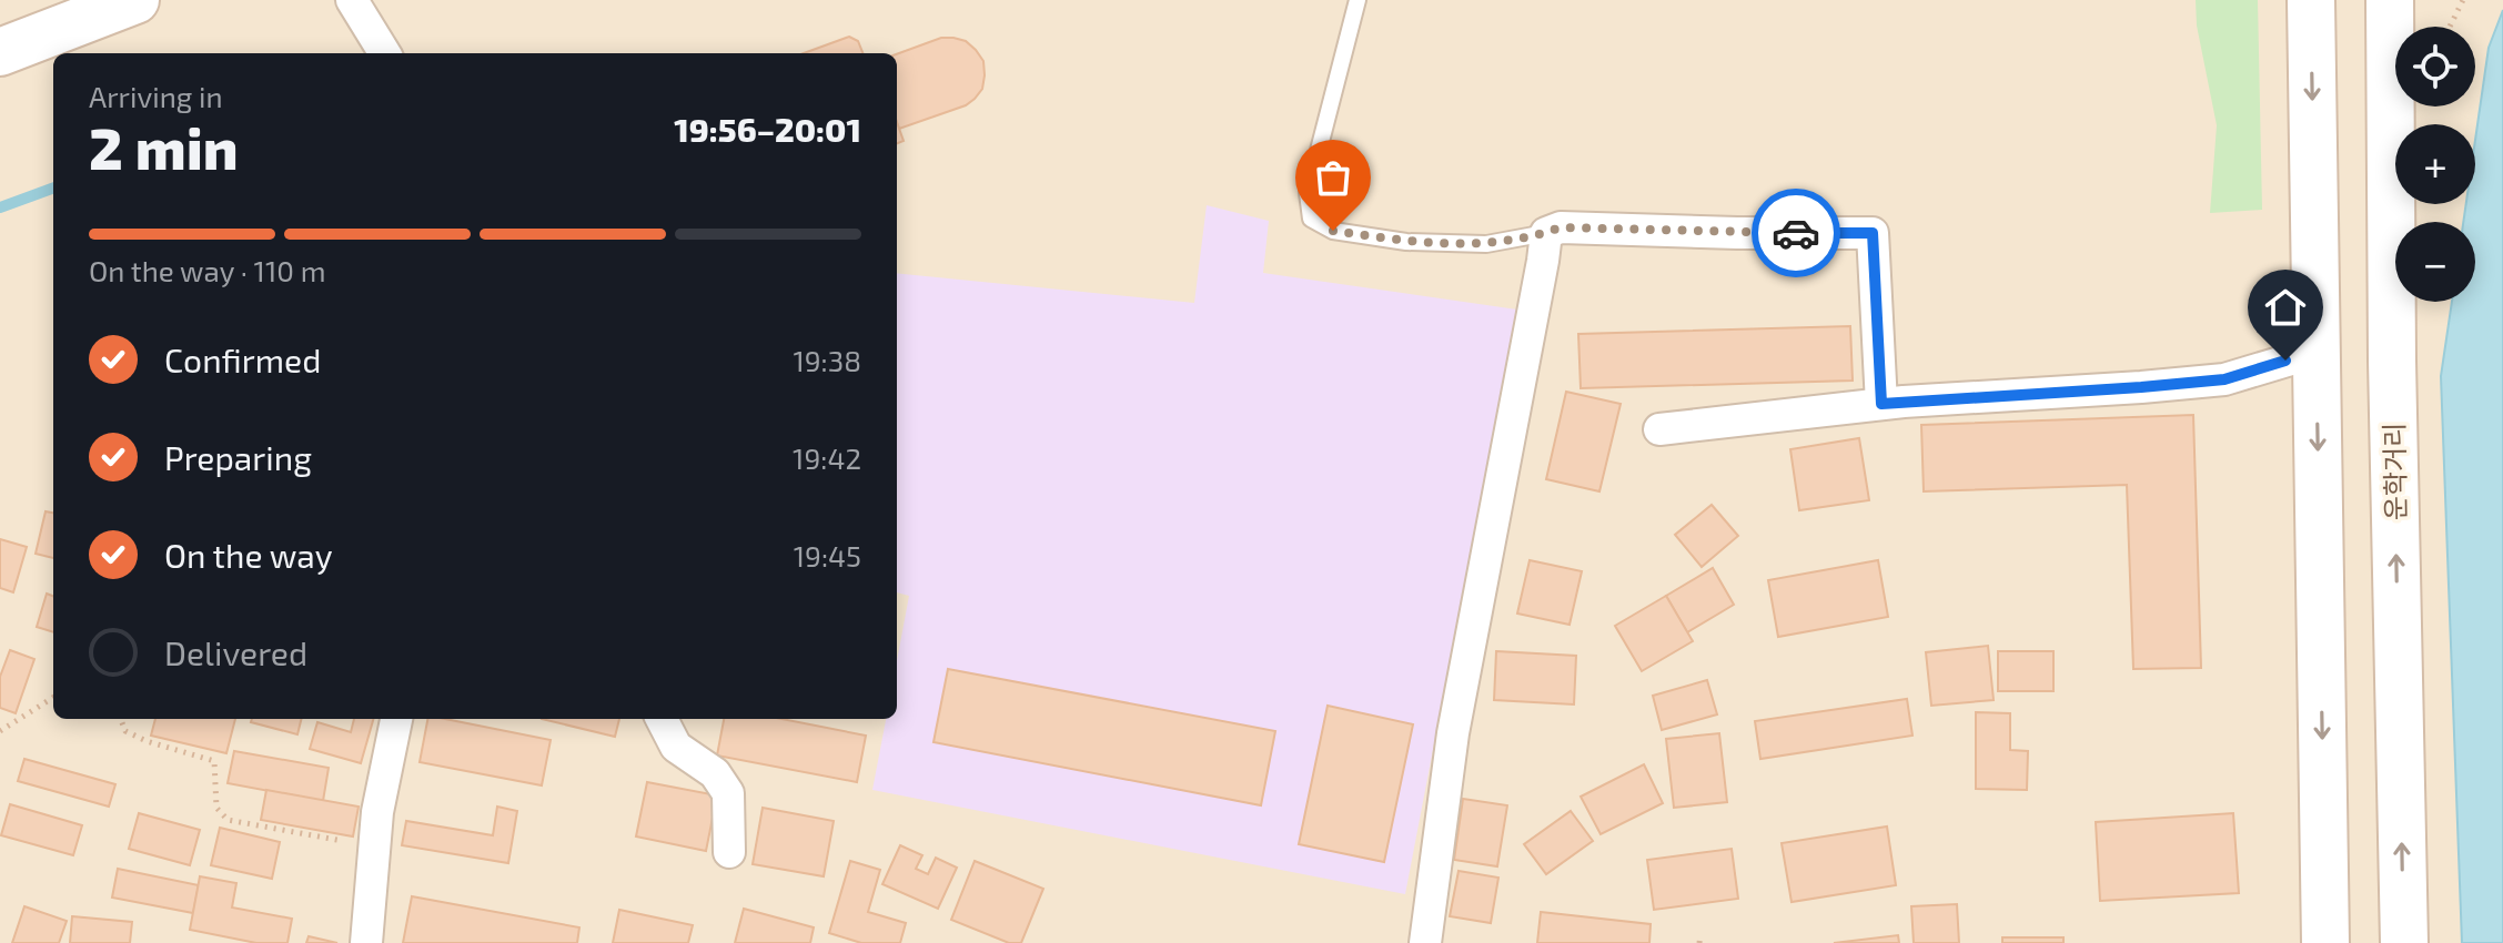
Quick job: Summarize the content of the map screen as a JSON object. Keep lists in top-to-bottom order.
{
  "streets": {
    "main road": ["운학거리"]
  },
  "page": {
    "map_buttons": ["+", "−"],
    "heading": ["2 min", "Arriving in", "19:56–20:01"],
    "bar": "On the way · 110 m",
    "list": [
      ["Confirmed", "19:38"],
      ["Preparing", "19:42"],
      ["On the way", "19:45"],
      "Delivered"
    ]
  }
}
